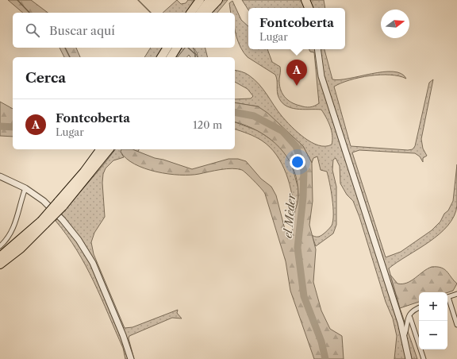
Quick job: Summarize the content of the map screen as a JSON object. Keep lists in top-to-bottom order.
{
  "water": ["el Mèder"],
  "north": "right",
  "page": {
    "popup": ["Fontcoberta", "Lugar"],
    "search": "Buscar aquí",
    "heading": "Cerca",
    "pins": "A",
    "list": [
      {
        "mark": "A",
        "name": "Fontcoberta",
        "note": "Lugar",
        "value": "120 m"
      }
    ],
    "map_buttons": ["+", "−"]
  }
}
